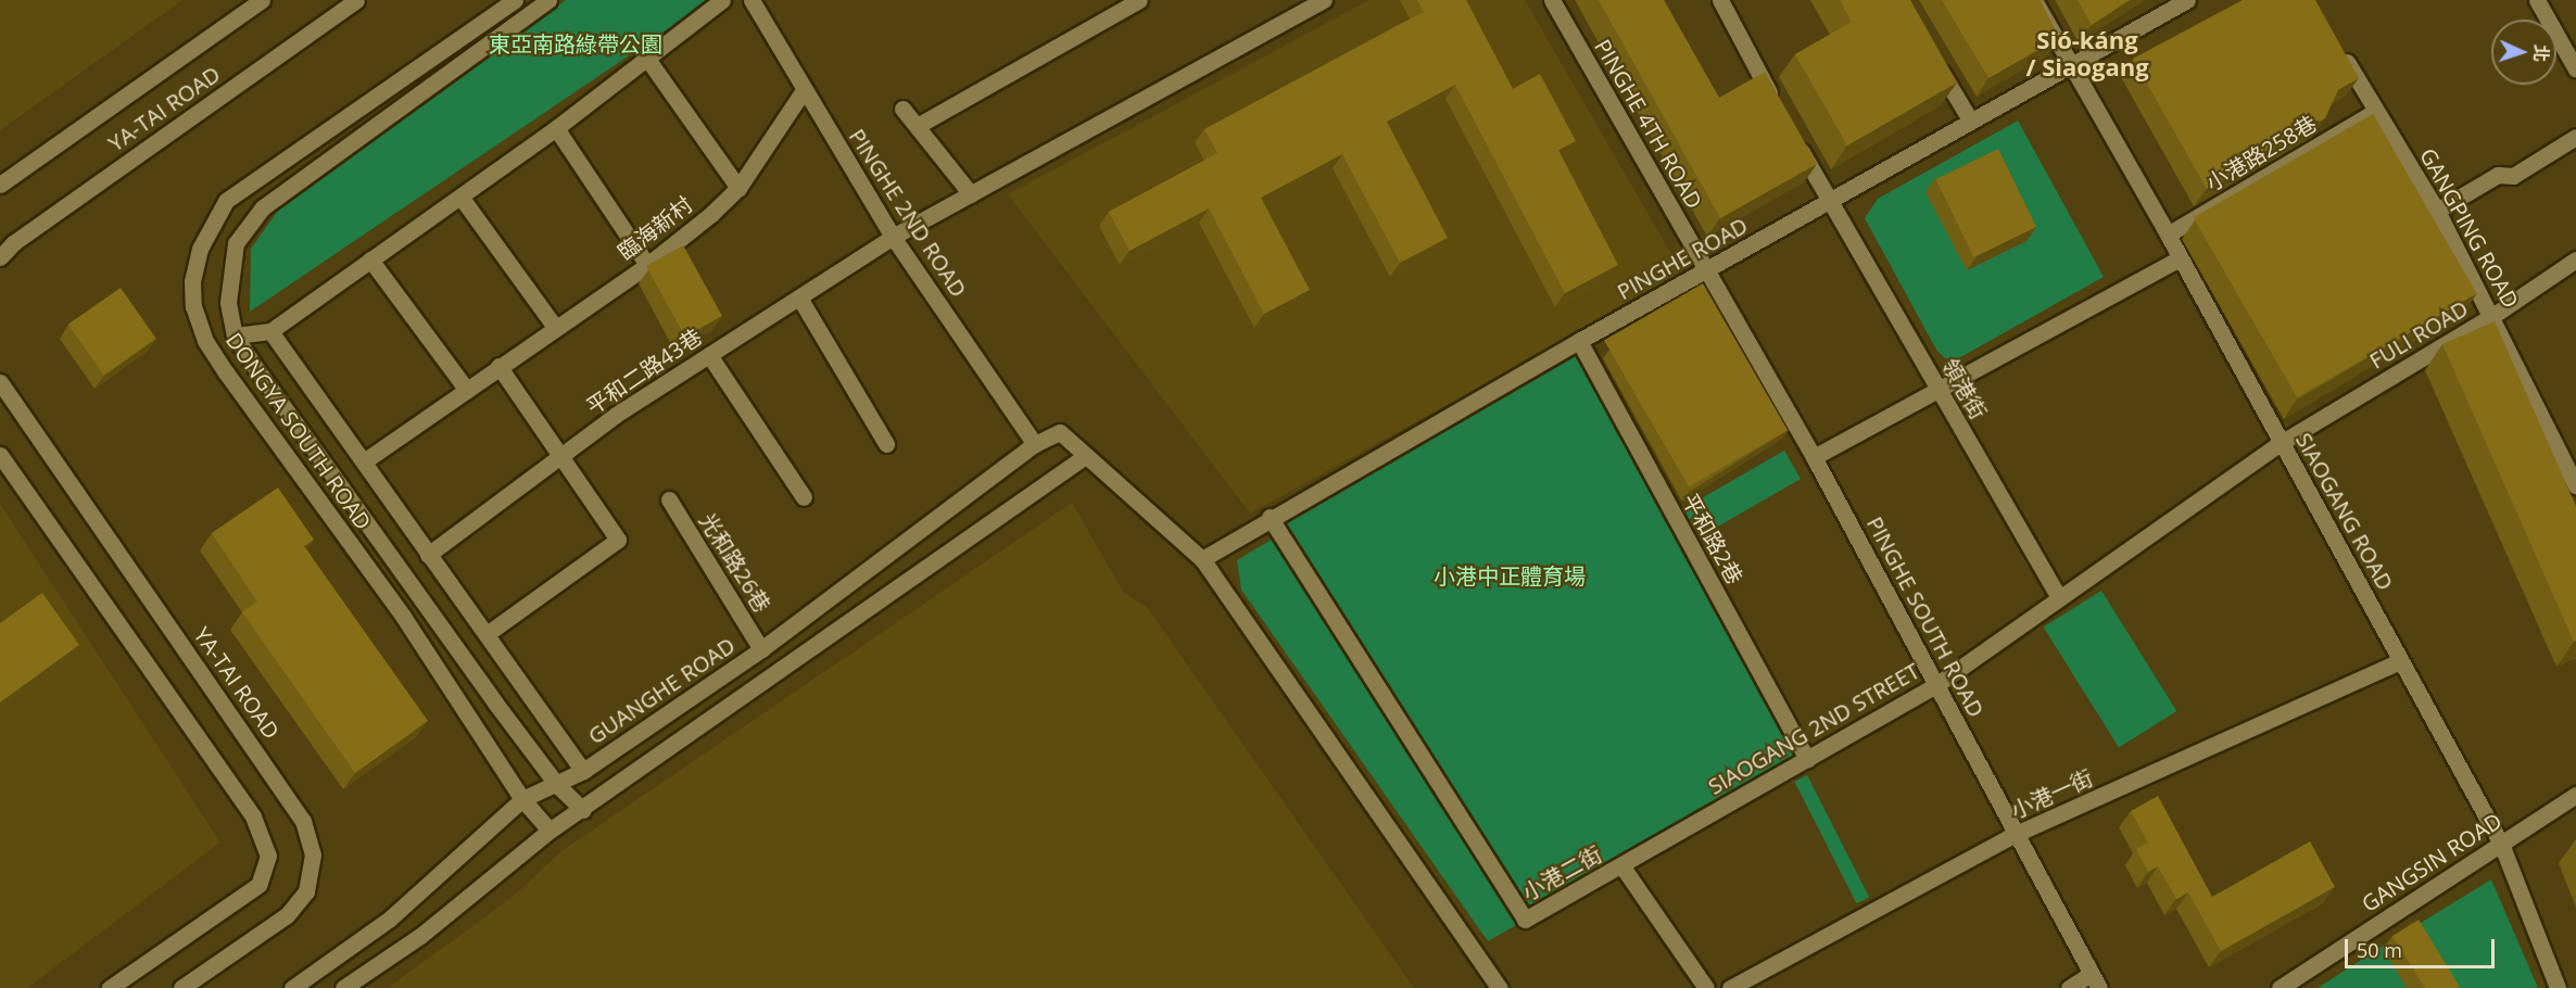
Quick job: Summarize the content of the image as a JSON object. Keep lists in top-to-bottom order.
{
  "streets": {
    "street": [
      "YA-TAI ROAD",
      "PINGHE 4TH ROAD",
      "小港路258巷",
      "PINGHE 2ND ROAD",
      "臨海新村",
      "GANGPING ROAD",
      "PINGHE ROAD",
      "FULI ROAD",
      "平和二路43巷",
      "領港街",
      "DONGYA SOUTH ROAD",
      "SIAOGANG ROAD",
      "平和路2巷",
      "光和路26巷",
      "PINGHE SOUTH ROAD",
      "GUANGHE ROAD",
      "SIAOGANG 2ND STREET",
      "小港一街",
      "GANGSIN ROAD",
      "小港二街"
    ]
  },
  "crossings": [
    ["PINGHE 4TH ROAD", "PINGHE ROAD"],
    ["PINGHE 4TH ROAD", "PINGHE SOUTH ROAD"],
    ["小港路258巷", "GANGPING ROAD"],
    ["小港路258巷", "SIAOGANG ROAD"],
    ["PINGHE 2ND ROAD", "臨海新村"],
    ["PINGHE 2ND ROAD", "平和二路43巷"],
    ["PINGHE 2ND ROAD", "GUANGHE ROAD"],
    ["GANGPING ROAD", "FULI ROAD"],
    ["PINGHE ROAD", "領港街"],
    ["PINGHE ROAD", "SIAOGANG ROAD"],
    ["PINGHE ROAD", "平和路2巷"],
    ["PINGHE ROAD", "PINGHE SOUTH ROAD"],
    ["PINGHE ROAD", "小港二街"],
    ["FULI ROAD", "SIAOGANG ROAD"],
    ["FULI ROAD", "SIAOGANG 2ND STREET"],
    ["領港街", "SIAOGANG 2ND STREET"],
    ["DONGYA SOUTH ROAD", "GUANGHE ROAD"],
    ["SIAOGANG ROAD", "SIAOGANG 2ND STREET"],
    ["SIAOGANG ROAD", "小港一街"],
    ["SIAOGANG ROAD", "GANGSIN ROAD"],
    ["平和路2巷", "SIAOGANG 2ND STREET"],
    ["光和路26巷", "GUANGHE ROAD"],
    ["PINGHE SOUTH ROAD", "SIAOGANG 2ND STREET"],
    ["PINGHE SOUTH ROAD", "小港一街"],
    ["SIAOGANG 2ND STREET", "小港二街"]
  ],
  "districts": ["Sió-káng / Siaogang"],
  "parks": ["東亞南路綠帶公園", "小港中正體育場"],
  "scale_bar": "50 m",
  "north": "right"
}
